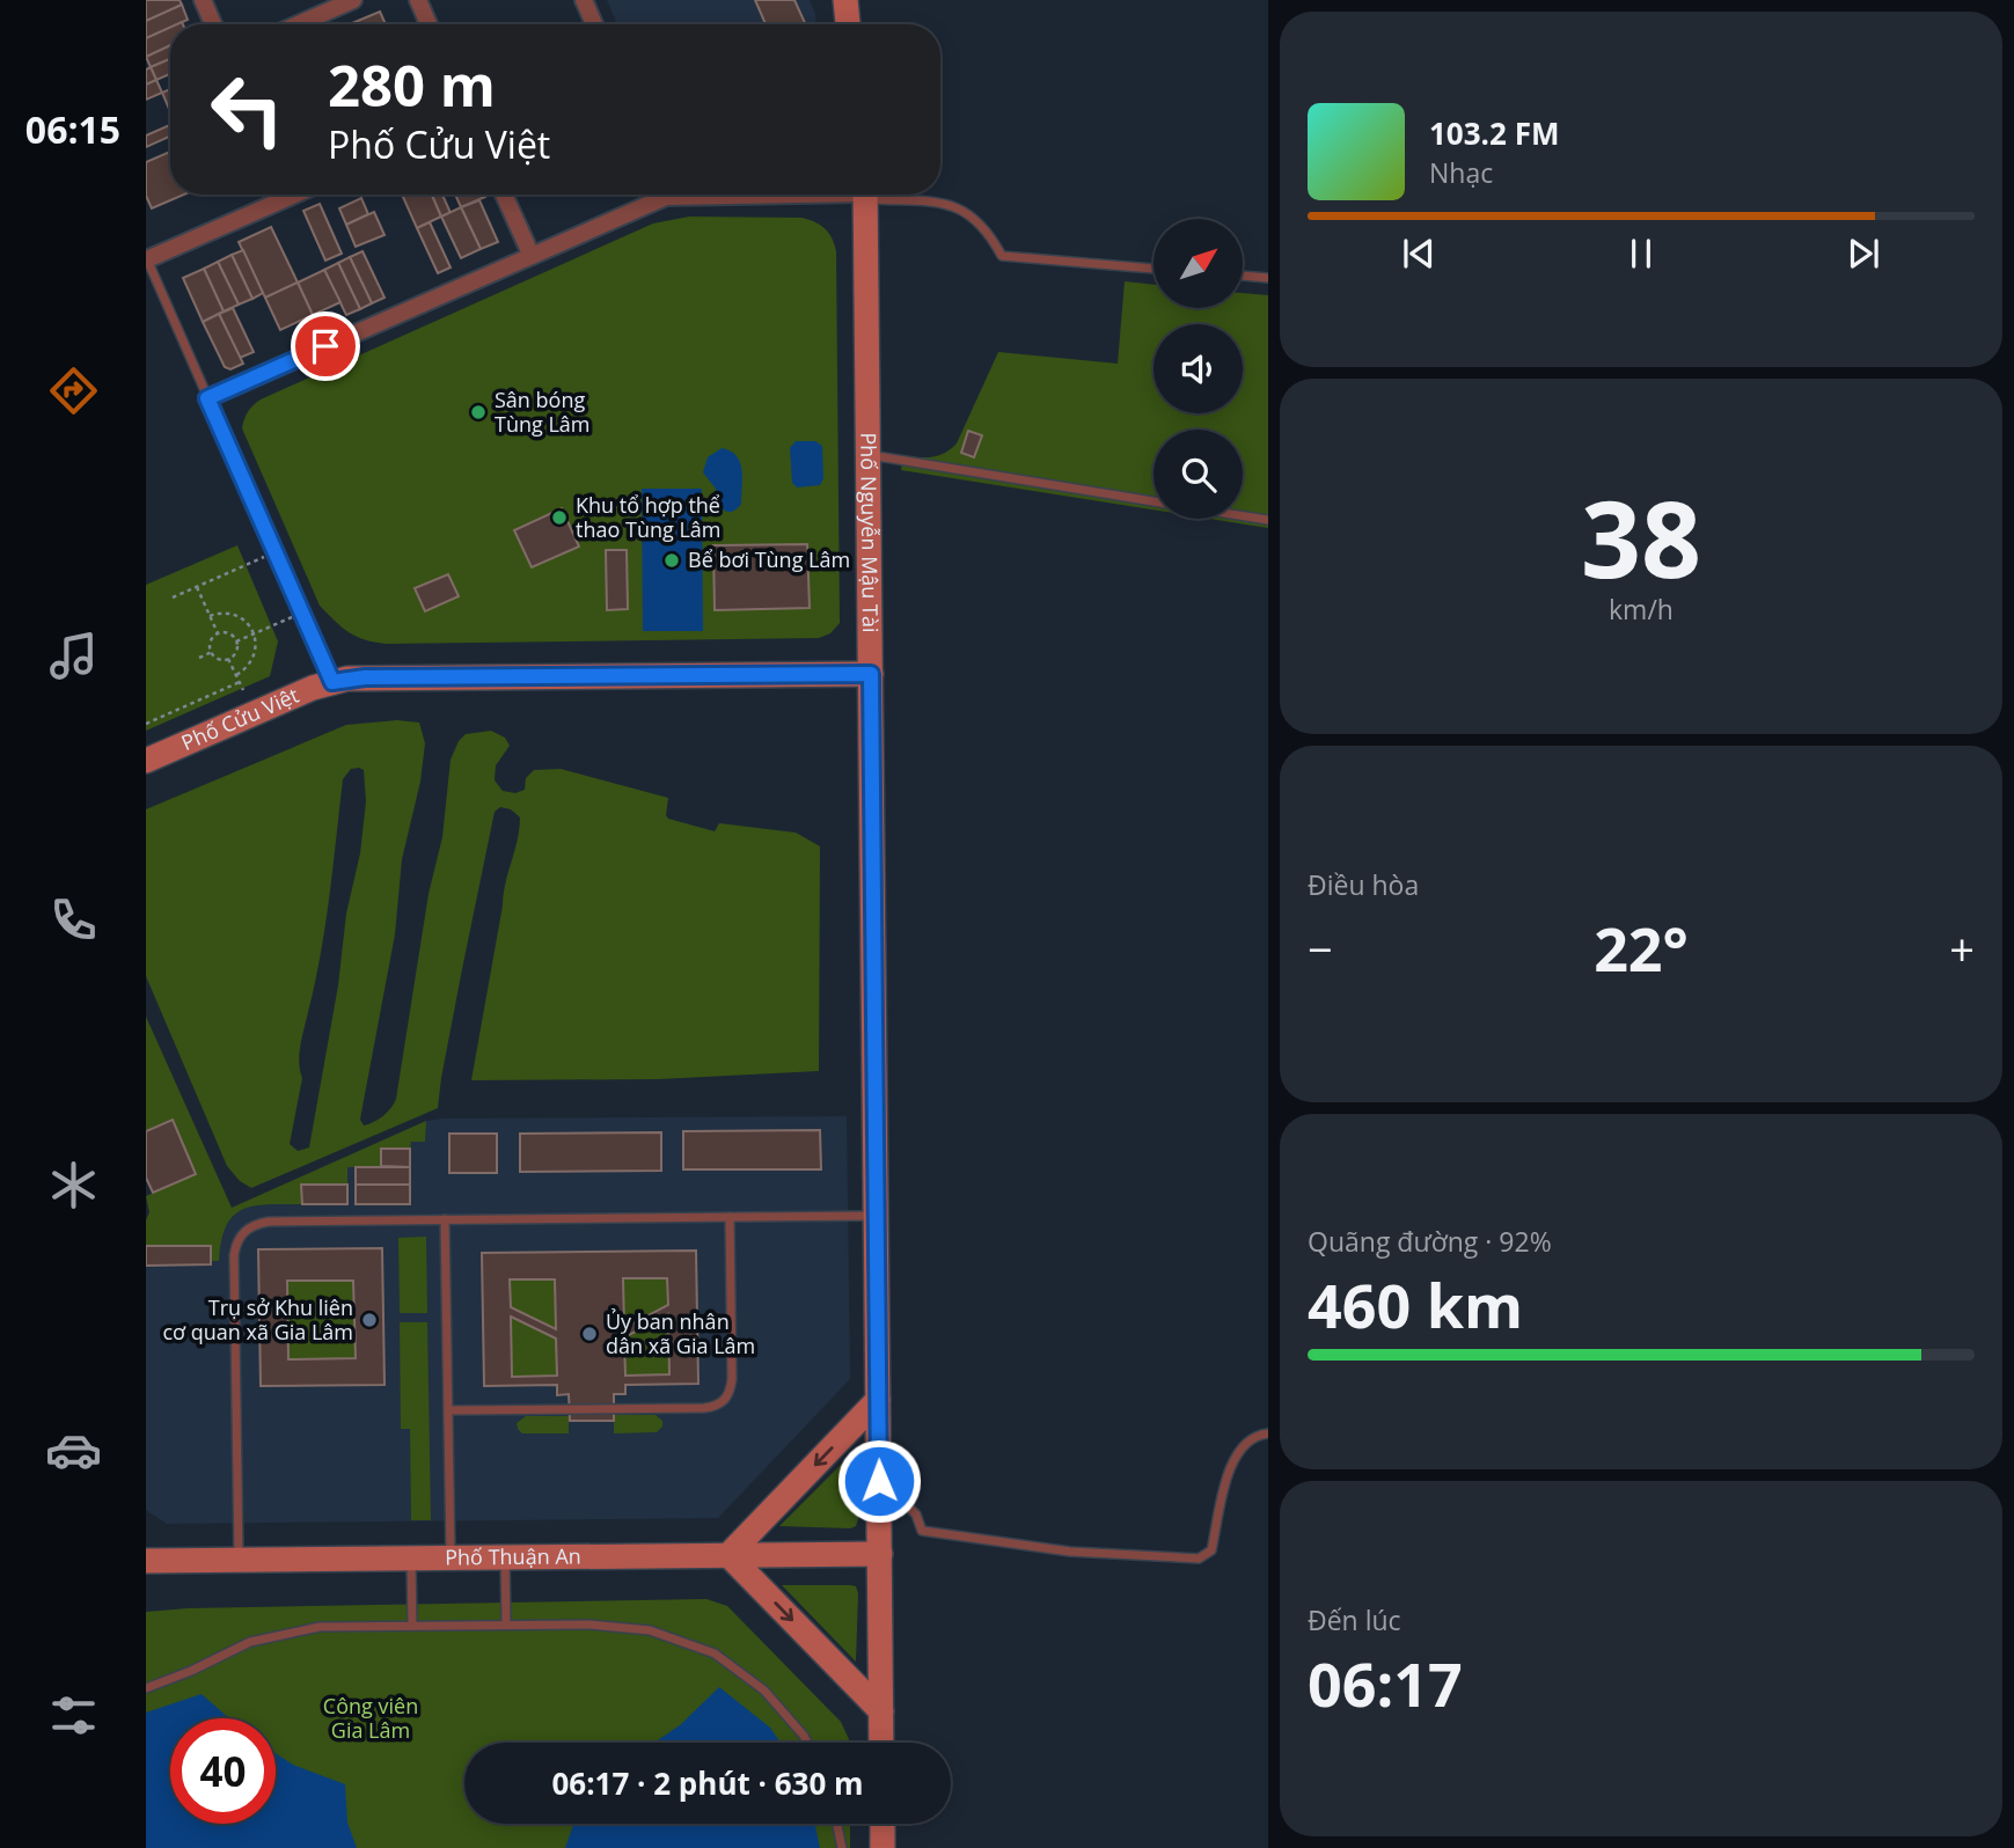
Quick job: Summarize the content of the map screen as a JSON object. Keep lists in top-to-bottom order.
{
  "streets": {
    "street": ["Phố Nguyễn Mậu Tài", "Phố Cửu Việt", "Phố Thuận An"]
  },
  "crossings": [
    ["Phố Nguyễn Mậu Tài", "Phố Cửu Việt"],
    ["Phố Nguyễn Mậu Tài", "Phố Thuận An"]
  ],
  "parks": ["Công viên Gia Lâm"],
  "places": [
    "Sân bóng Tùng Lâm",
    "Khu tổ hợp thể thao Tùng Lâm",
    "Bể bơi Tùng Lâm",
    "Trụ sở Khu liên cơ quan xã Gia Lâm",
    "Ủy ban nhân dân xã Gia Lâm"
  ],
  "north": "top right",
  "page": {
    "tabs": "06:15",
    "turn": ["280 m", "Phố Cửu Việt"],
    "song": ["103.2 FM", "Nhạc"],
    "tile": [
      ["38", "km/h"],
      "Điều hòa",
      ["Quãng đường · 92%", "460 km"],
      ["Đến lúc", "06:17"]
    ],
    "heat": ["−", "22°", "+"],
    "limit": "40",
    "trip": "06:17 · 2 phút · 630 m"
  }
}
